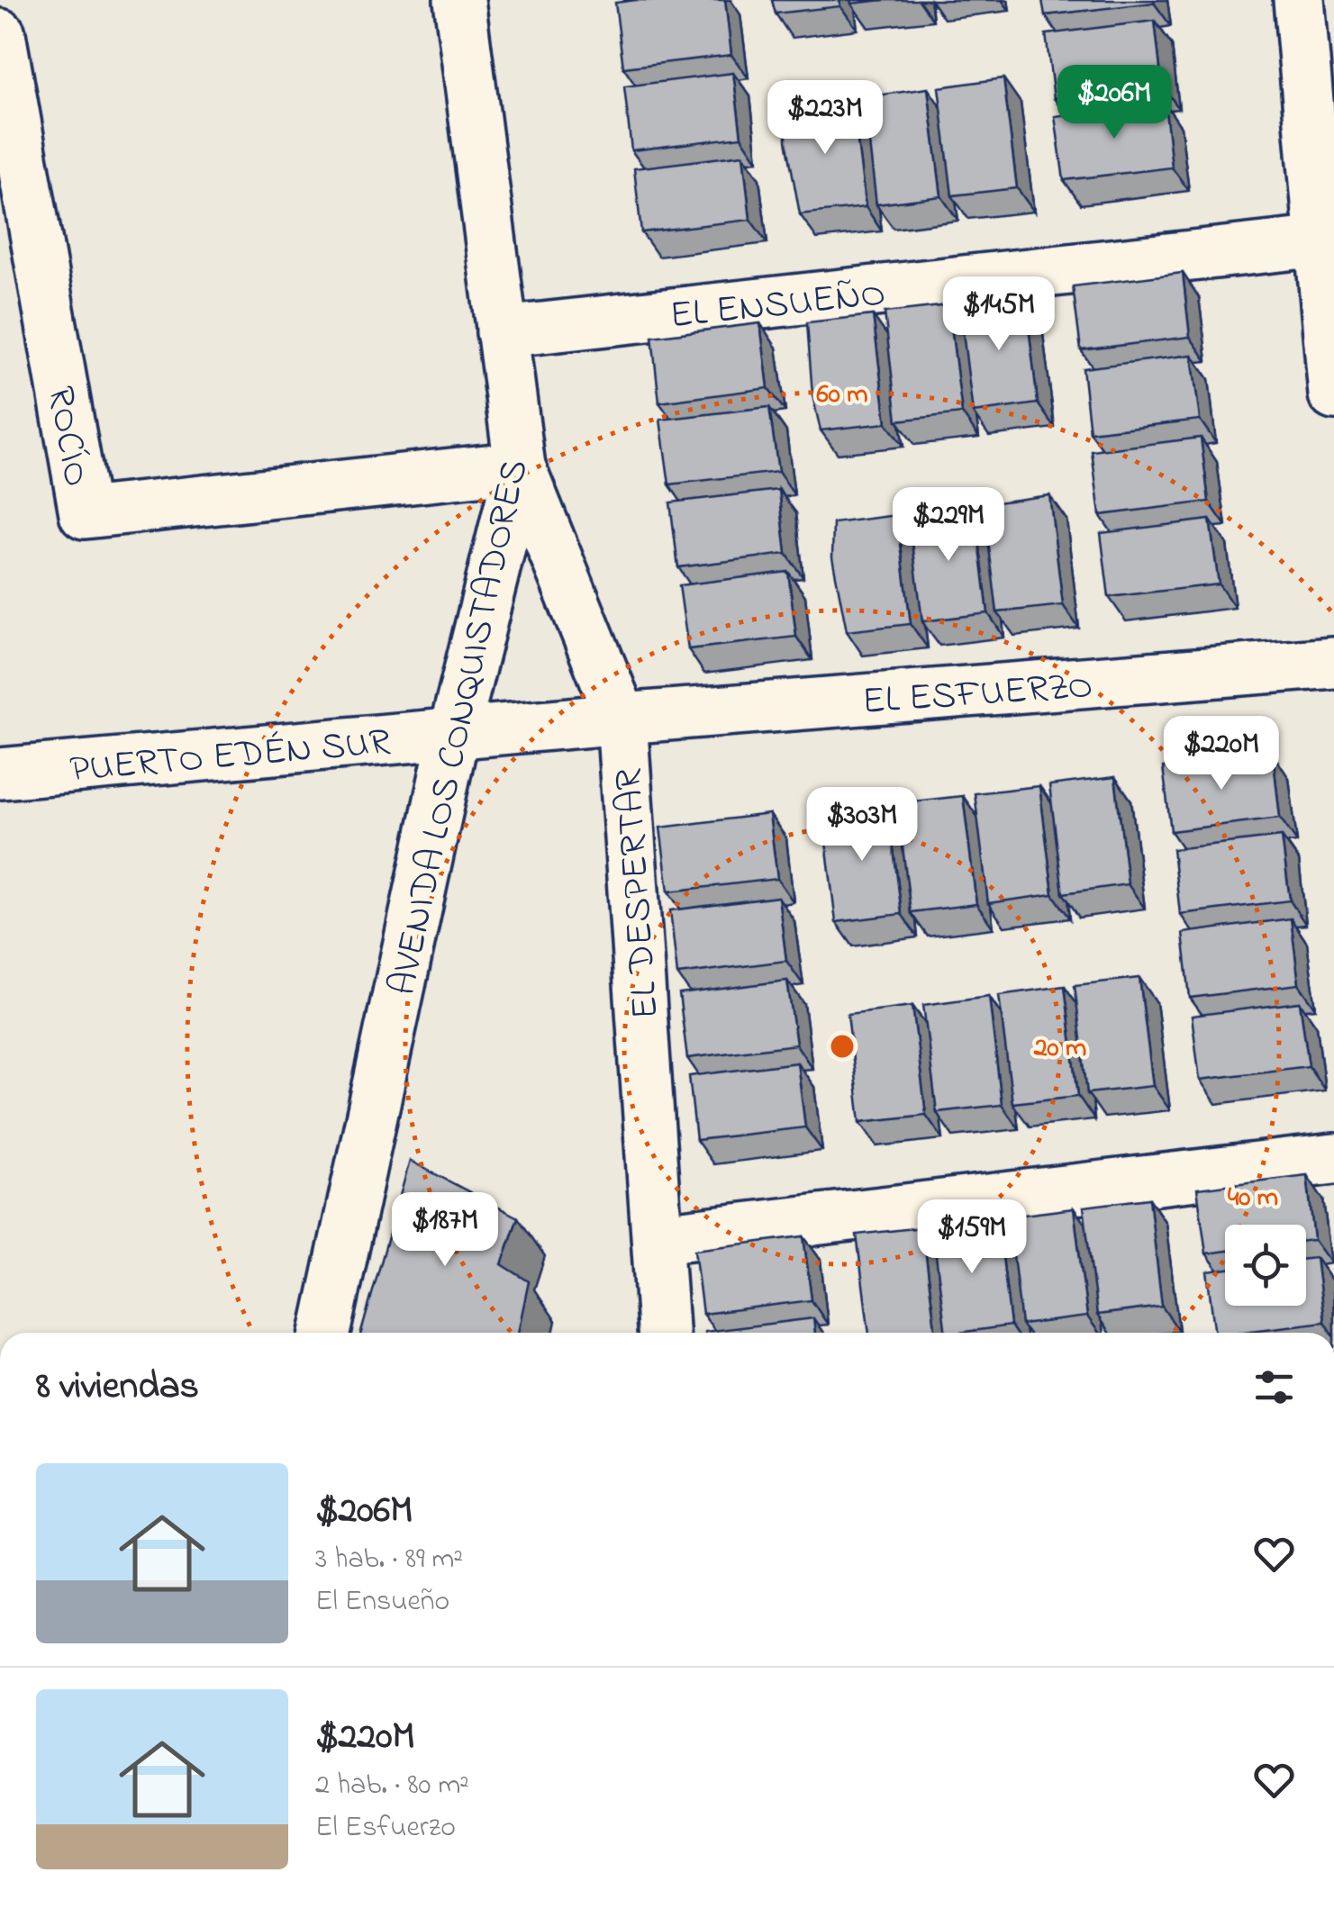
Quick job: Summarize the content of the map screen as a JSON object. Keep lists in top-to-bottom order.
{
  "streets": {
    "street": [
      "EL ENSUEÑO",
      "ROCÍO",
      "EL ESFUERZO",
      "AVENIDA LOS CONQUISTADORES",
      "PUERTO EDÉN SUR",
      "EL DESPERTAR"
    ]
  },
  "crossings": [
    ["EL ENSUEÑO", "AVENIDA LOS CONQUISTADORES"],
    ["ROCÍO", "AVENIDA LOS CONQUISTADORES"],
    ["ROCÍO", "EL DESPERTAR"],
    ["EL ESFUERZO", "PUERTO EDÉN SUR"],
    ["EL ESFUERZO", "EL DESPERTAR"],
    ["AVENIDA LOS CONQUISTADORES", "PUERTO EDÉN SUR"],
    ["AVENIDA LOS CONQUISTADORES", "EL DESPERTAR"],
    ["PUERTO EDÉN SUR", "EL DESPERTAR"]
  ],
  "page": {
    "price": [
      "$206M",
      "$223M",
      "$145M",
      "$229M",
      "$220M",
      "$303M",
      "$187M",
      "$159M"
    ],
    "heading": "8 viviendas",
    "list": [
      {
        "name": "$206M",
        "note": "3 hab. · 89 m² · El Ensueño"
      },
      {
        "name": "$220M",
        "note": "2 hab. · 80 m² · El Esfuerzo"
      }
    ]
  },
  "rings": ["60 m", "20 m", "40 m"]
}
